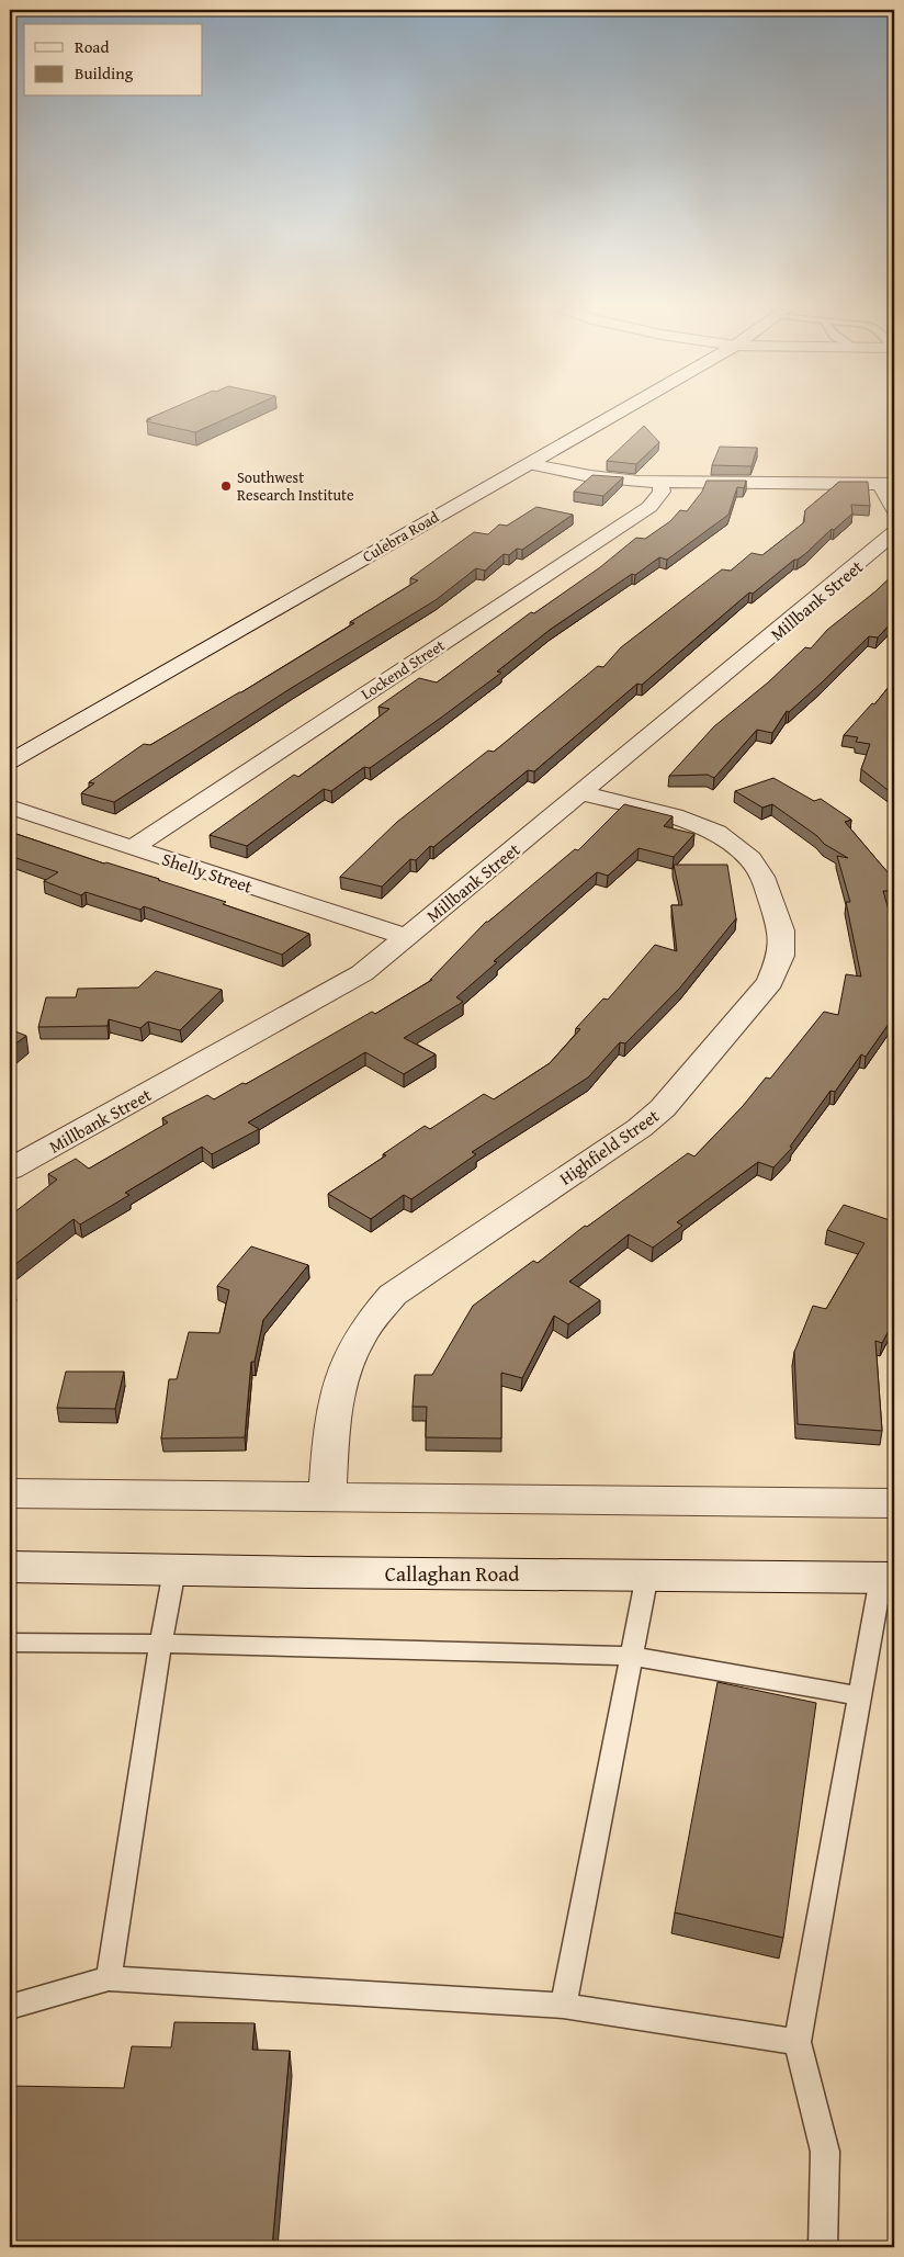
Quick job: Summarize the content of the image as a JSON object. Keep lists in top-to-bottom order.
{
  "streets": {
    "street": [
      "Culebra Road",
      "Millbank Street",
      "Lockend Street",
      "Shelly Street",
      "Highfield Street",
      "Callaghan Road"
    ]
  },
  "crossings": [
    ["Millbank Street", "Shelly Street"],
    ["Millbank Street", "Highfield Street"],
    ["Lockend Street", "Shelly Street"]
  ],
  "places": ["Southwest Research Institute"],
  "legend": ["Road", "Building"]
}
